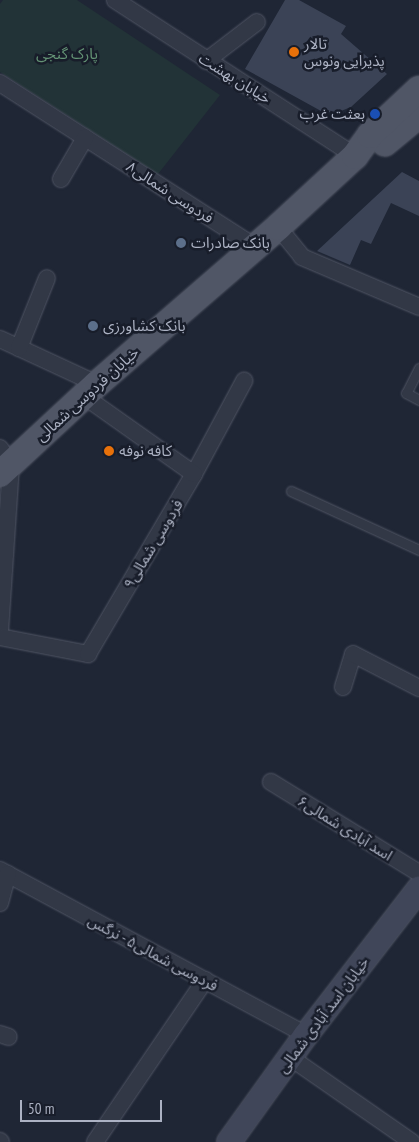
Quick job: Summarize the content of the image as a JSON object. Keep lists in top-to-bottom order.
{
  "streets": {
    "main road": ["خیابان فردوسی شمالی", "خیابان اسد آبادی شمالی"],
    "street": [
      "خیابان بهشت",
      "فردوسی شمالی۸",
      "فردوسی شمالی۹",
      "اسد آبادی شمالی۶",
      "فردوسی شمالی۵ - نرگس"
    ]
  },
  "crossings": [
    ["خیابان بهشت", "خیابان فردوسی شمالی"],
    ["فردوسی شمالی۸", "خیابان فردوسی شمالی"],
    ["فردوسی شمالی۵ - نرگس", "خیابان اسد آبادی شمالی"]
  ],
  "parks": ["پارک گنجی"],
  "places": [
    "تالار پذیرایی ونوس",
    "بعثت غرب",
    "بانک صادرات",
    "بانک کشاورزی",
    "کافه نوفه"
  ],
  "scale_bar": "50 m"
}
